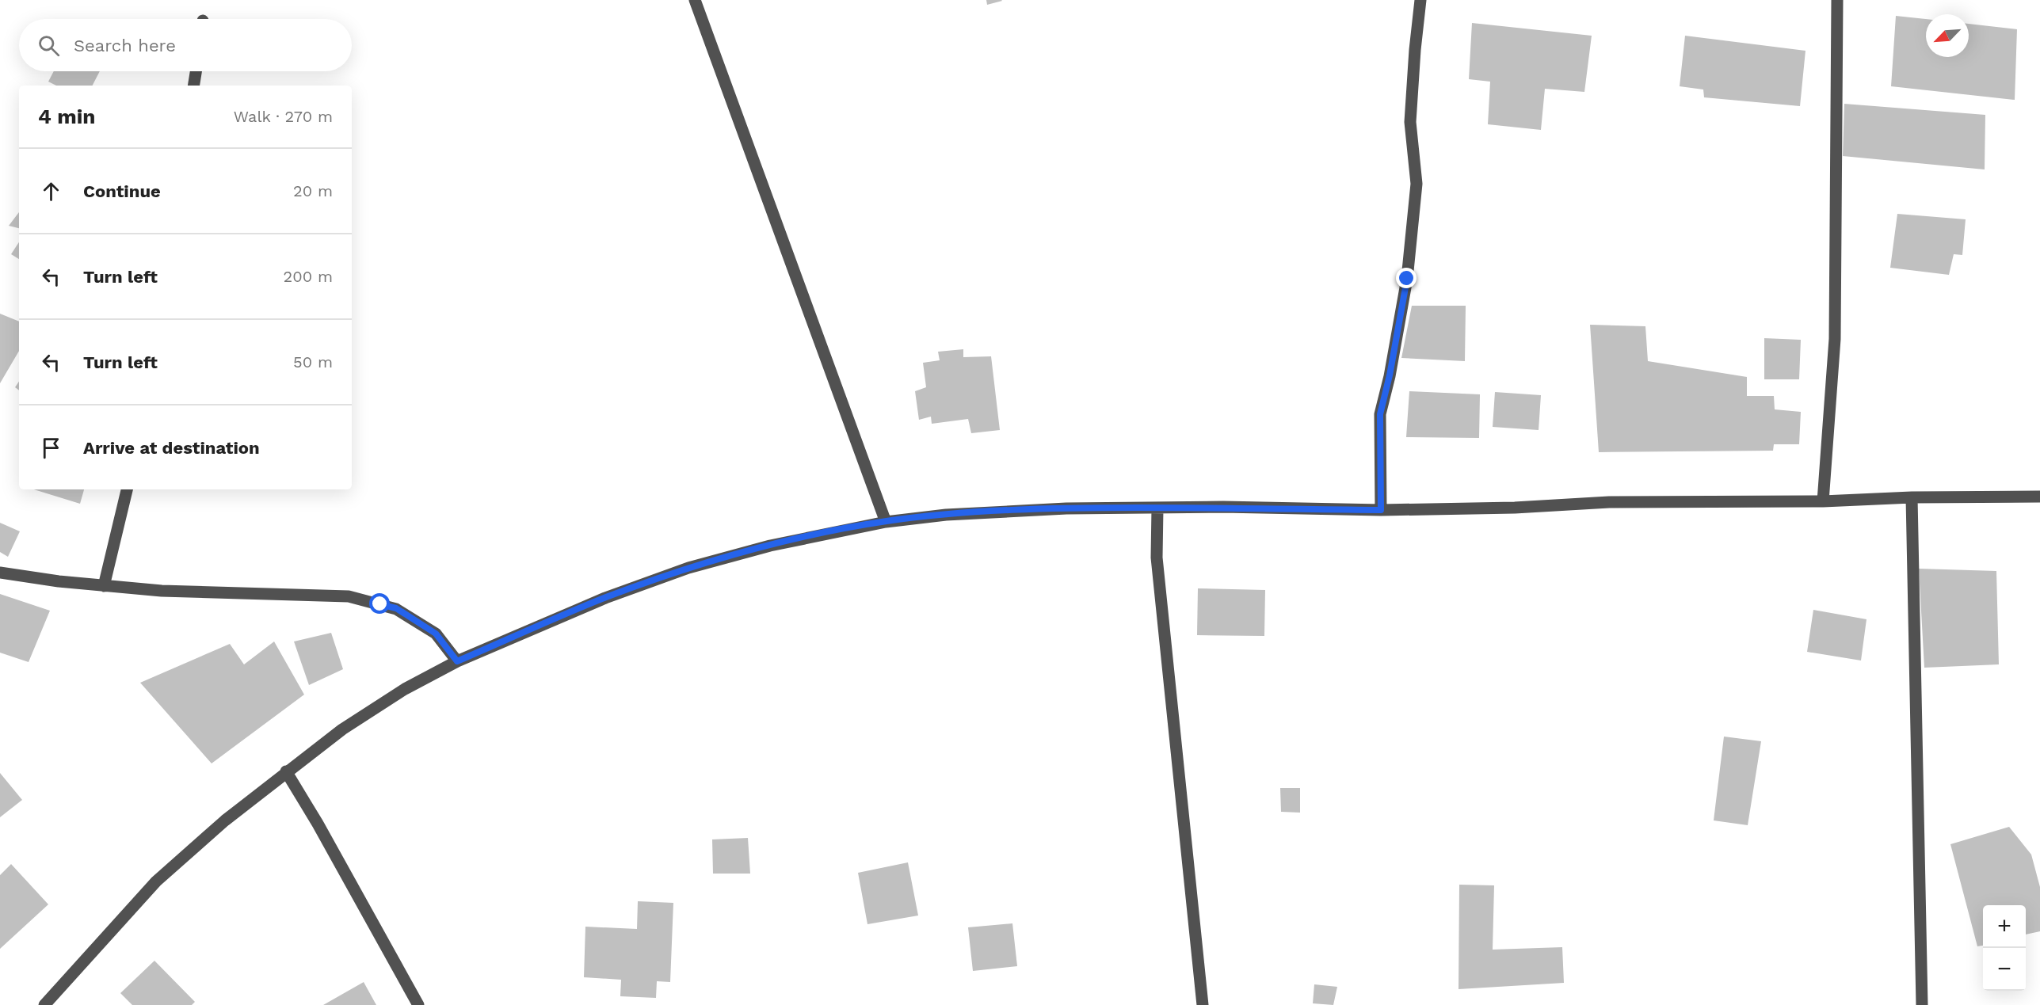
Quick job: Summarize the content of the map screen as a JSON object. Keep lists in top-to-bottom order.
{
  "north": "bottom left",
  "page": {
    "search": "Search here",
    "heading": ["4 min", "Walk · 270 m"],
    "list": [
      ["Continue", "20 m"],
      ["Turn left", "200 m"],
      ["Turn left", "50 m"],
      "Arrive at destination"
    ],
    "map_buttons": ["+", "−"]
  }
}
